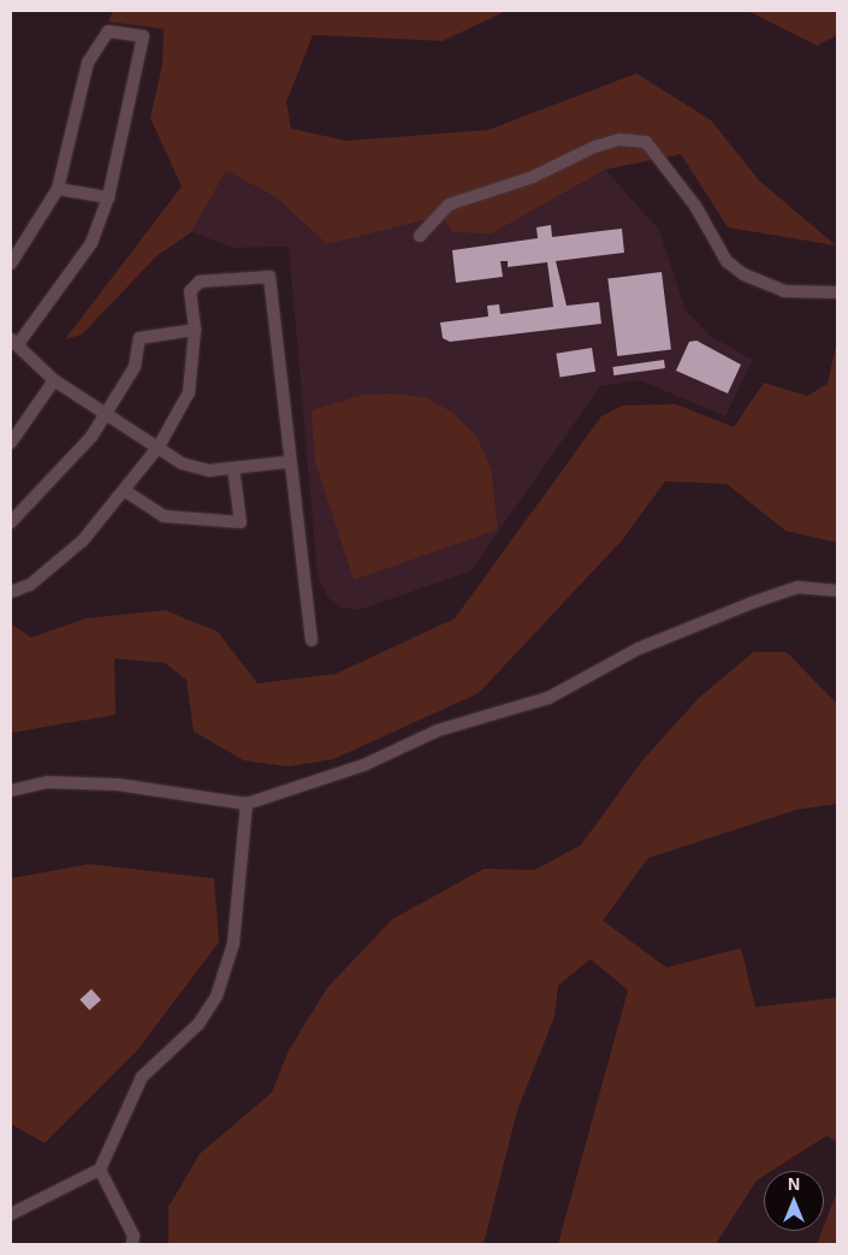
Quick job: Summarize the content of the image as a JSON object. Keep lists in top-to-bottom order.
{
  "north": "top"
}
